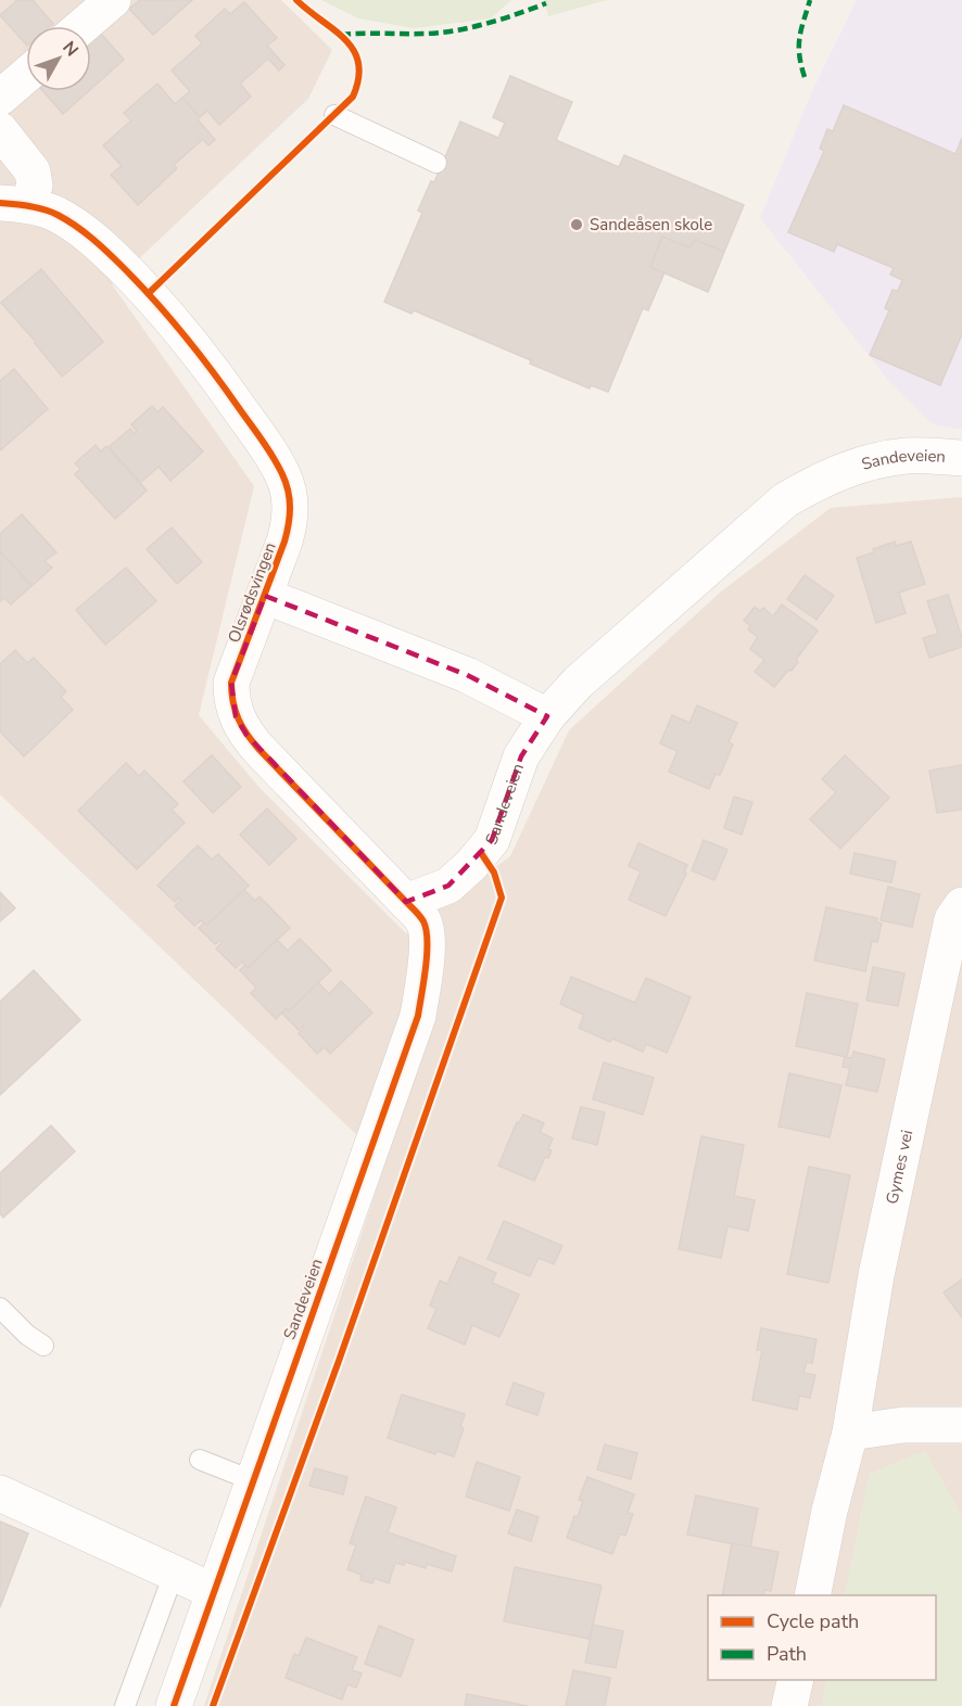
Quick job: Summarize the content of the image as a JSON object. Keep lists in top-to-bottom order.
{
  "streets": {
    "street": ["Sandeveien", "Olsrødsvingen", "Gymes vei"]
  },
  "crossings": [
    ["Sandeveien", "Olsrødsvingen"]
  ],
  "places": ["Sandeåsen skole"],
  "legend": ["Cycle path", "Path"],
  "north": "top right"
}
